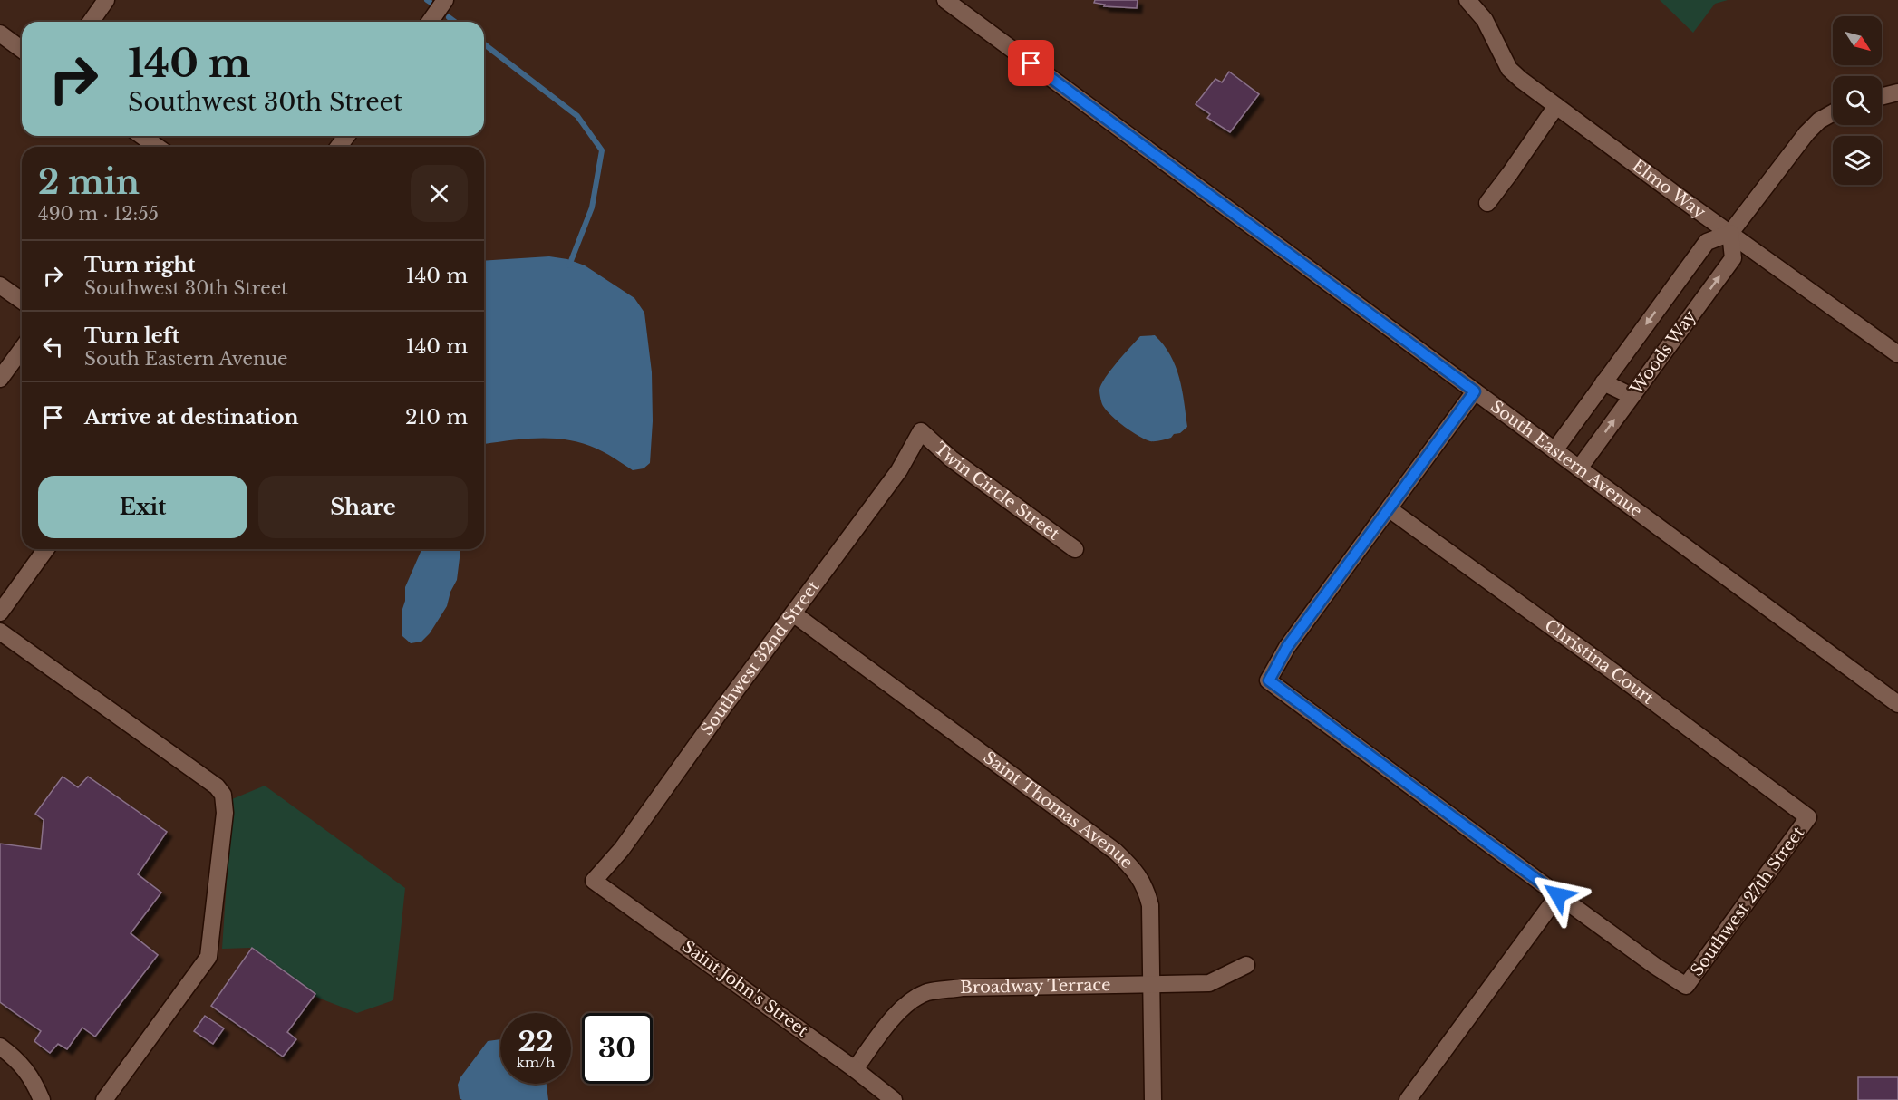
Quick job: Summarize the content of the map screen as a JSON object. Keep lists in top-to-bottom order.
{
  "streets": {
    "street": [
      "Elmo Way",
      "Woods Way",
      "South Eastern Avenue",
      "Twin Circle Street",
      "Southwest 32nd Street",
      "Christina Court",
      "Saint Thomas Avenue",
      "Southwest 27th Street",
      "Broadway Terrace",
      "Saint John's Street"
    ]
  },
  "crossings": [
    ["Elmo Way", "Woods Way"],
    ["Woods Way", "South Eastern Avenue"],
    ["Twin Circle Street", "Southwest 32nd Street"],
    ["Southwest 32nd Street", "Saint Thomas Avenue"],
    ["Southwest 32nd Street", "Saint John's Street"],
    ["Christina Court", "Southwest 27th Street"],
    ["Saint Thomas Avenue", "Broadway Terrace"],
    ["Broadway Terrace", "Saint John's Street"]
  ],
  "north": "bottom right",
  "page": {
    "turn": ["140 m", "Southwest 30th Street"],
    "heading": ["2 min", "490 m · 12:55"],
    "list": [
      {
        "name": "Turn right",
        "note": "Southwest 30th Street",
        "value": "140 m"
      },
      {
        "name": "Turn left",
        "note": "South Eastern Avenue",
        "value": "140 m"
      },
      {
        "name": "Arrive at destination",
        "value": "210 m"
      }
    ],
    "buttons": ["Exit", "Share"],
    "speed": "22 km/h",
    "limit": "30"
  }
}
